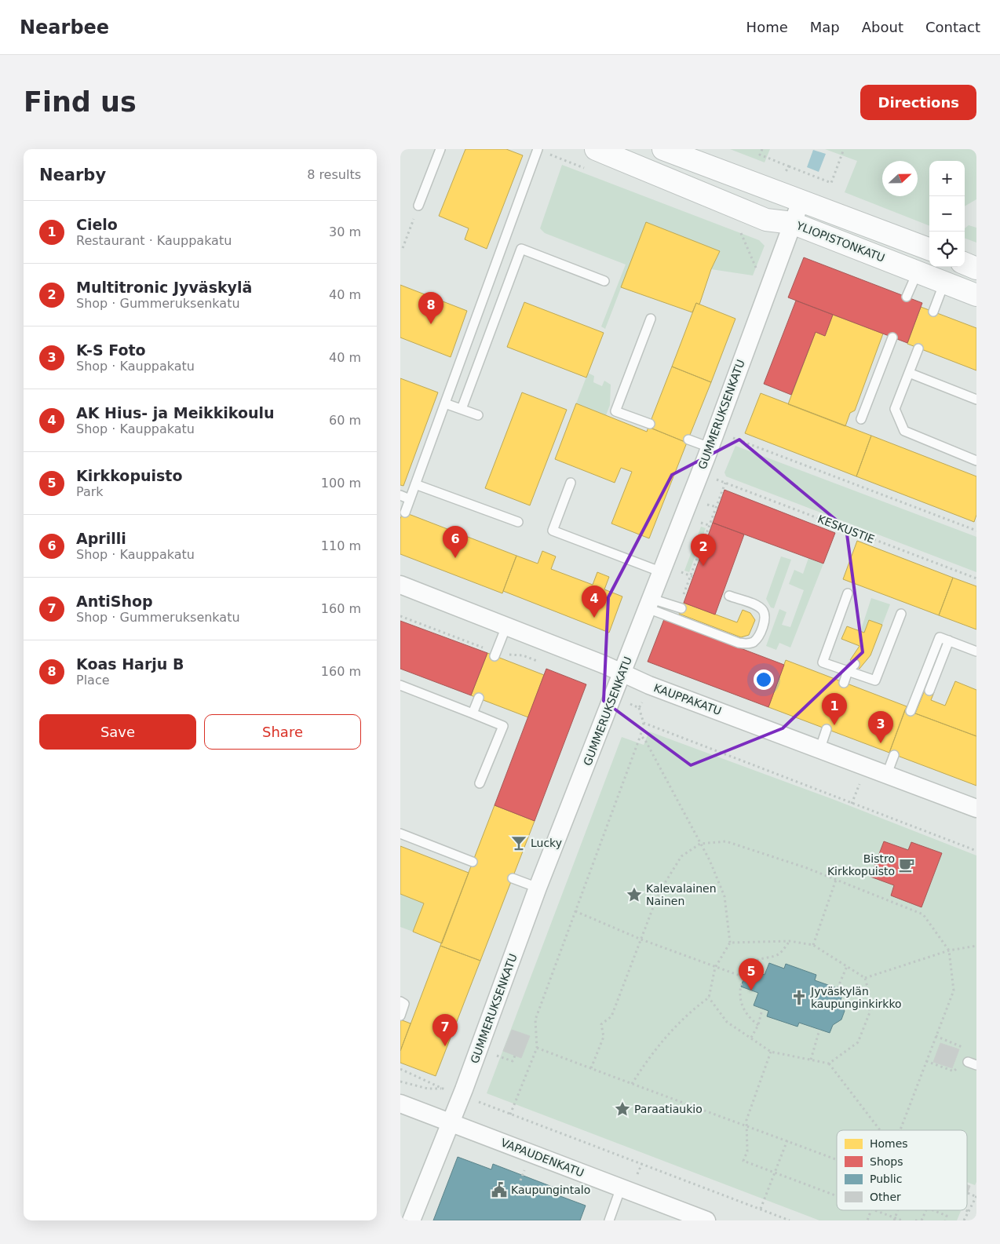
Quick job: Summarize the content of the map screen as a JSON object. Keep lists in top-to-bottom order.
{
  "streets": {
    "main road": ["YLIOPISTONKATU"],
    "street": ["GUMMERUKSENKATU", "KAUPPAKATU", "VAPAUDENKATU"],
    "path": ["KESKUSTIE"]
  },
  "crossings": [
    ["YLIOPISTONKATU", "GUMMERUKSENKATU"],
    ["GUMMERUKSENKATU", "KAUPPAKATU"],
    ["GUMMERUKSENKATU", "VAPAUDENKATU"]
  ],
  "places": {
    "bar": ["Lucky"],
    "cafe": ["Bistro Kirkkopuisto"],
    "place": ["Kalevalainen Nainen", "Paraatiaukio"],
    "church": ["Jyväskylän kaupunginkirkko"],
    "public building": ["Kaupungintalo"]
  },
  "legend": [
    "Homes",
    "Shops",
    "Public",
    "Other"
  ],
  "north": "right",
  "page": {
    "header": "Nearbee",
    "nav": [
      "Home",
      "Map",
      "About",
      "Contact"
    ],
    "buttons": [
      "Directions",
      ["Save", "Share"]
    ],
    "title": "Find us",
    "heading": ["Nearby", "8 results"],
    "map_buttons": ["+", "−"],
    "list": [
      {
        "mark": "1",
        "name": "Cielo",
        "note": "Restaurant · Kauppakatu",
        "value": "30 m"
      },
      {
        "mark": "2",
        "name": "Multitronic Jyväskylä",
        "note": "Shop · Gummeruksenkatu",
        "value": "40 m"
      },
      {
        "mark": "3",
        "name": "K-S Foto",
        "note": "Shop · Kauppakatu",
        "value": "40 m"
      },
      {
        "mark": "4",
        "name": "AK Hius- ja Meikkikoulu",
        "note": "Shop · Kauppakatu",
        "value": "60 m"
      },
      {
        "mark": "5",
        "name": "Kirkkopuisto",
        "note": "Park",
        "value": "100 m"
      },
      {
        "mark": "6",
        "name": "Aprilli",
        "note": "Shop · Kauppakatu",
        "value": "110 m"
      },
      {
        "mark": "7",
        "name": "AntiShop",
        "note": "Shop · Gummeruksenkatu",
        "value": "160 m"
      },
      {
        "mark": "8",
        "name": "Koas Harju B",
        "note": "Place",
        "value": "160 m"
      }
    ],
    "pins": [
      "8",
      "6",
      "2",
      "4",
      "1",
      "3",
      "5",
      "7"
    ]
  }
}
